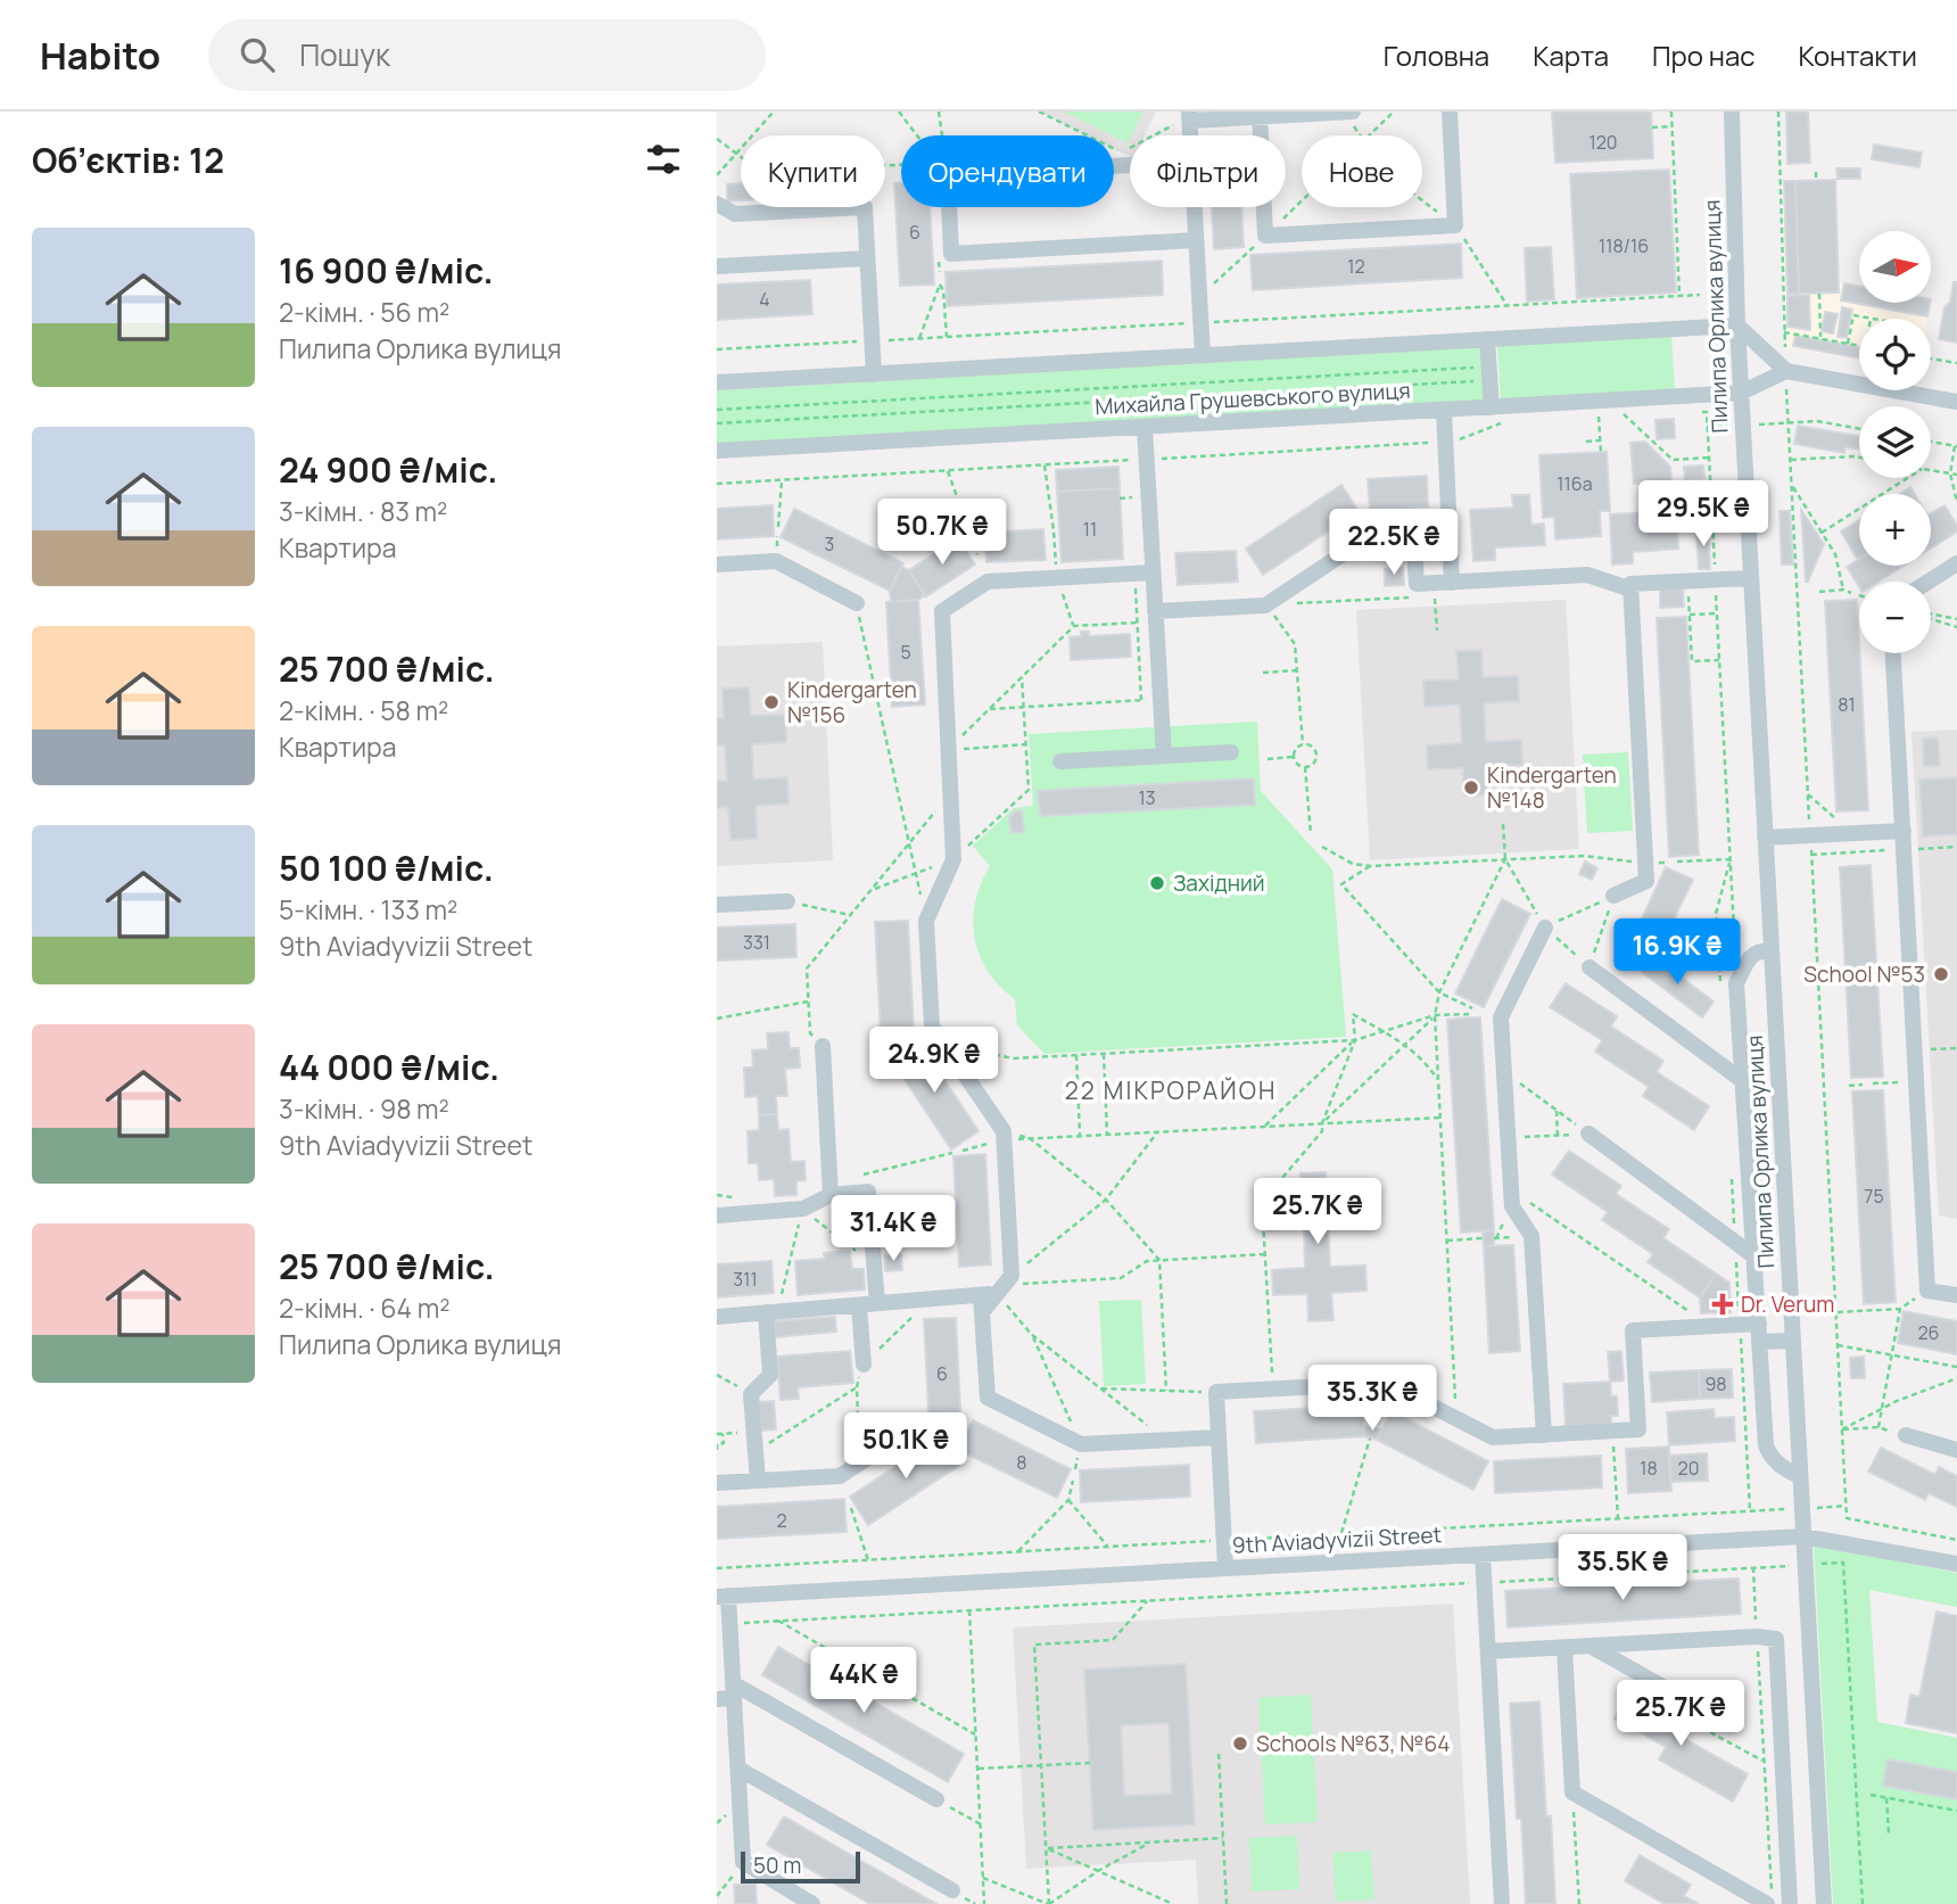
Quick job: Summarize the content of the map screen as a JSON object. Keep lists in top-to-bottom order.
{
  "streets": {
    "street": ["Пилипа Орлика вулиця", "Михайла Грушевського вулиця", "9th Aviadyvizii Street"]
  },
  "crossings": [
    ["Пилипа Орлика вулиця", "Михайла Грушевського вулиця"],
    ["Пилипа Орлика вулиця", "9th Aviadyvizii Street"]
  ],
  "districts": ["22 МІКРОРАЙОН"],
  "places": {
    "other": [
      "Kindergarten №156",
      "Kindergarten №148",
      "Західний",
      "School №53",
      "Schools №63, №64"
    ],
    "health": ["Dr. Verum"]
  },
  "house_numbers": [
    "120",
    "6",
    "118/16",
    "12",
    "4",
    "116а",
    "11",
    "3",
    "5",
    "81",
    "13",
    "331",
    "75",
    "311",
    "26",
    "6",
    "98",
    "8",
    "18",
    "20",
    "2"
  ],
  "scale_bar": "50 m",
  "north": "right",
  "page": {
    "header": "Habito",
    "search": "Пошук",
    "nav": [
      "Головна",
      "Карта",
      "Про нас",
      "Контакти"
    ],
    "heading": "Об’єктів: 12",
    "chip": [
      "Купити",
      "Орендувати",
      "Фільтри",
      "Нове"
    ],
    "list": [
      {
        "name": "16 900 ₴/міс.",
        "note": "2-кімн. · 56 m² · Пилипа Орлика вулиця"
      },
      {
        "name": "24 900 ₴/міс.",
        "note": "3-кімн. · 83 m² · Квартира"
      },
      {
        "name": "25 700 ₴/міс.",
        "note": "2-кімн. · 58 m² · Квартира"
      },
      {
        "name": "50 100 ₴/міс.",
        "note": "5-кімн. · 133 m² · 9th Aviadyvizii Street"
      },
      {
        "name": "44 000 ₴/міс.",
        "note": "3-кімн. · 98 m² · 9th Aviadyvizii Street"
      },
      {
        "name": "25 700 ₴/міс.",
        "note": "2-кімн. · 64 m² · Пилипа Орлика вулиця"
      }
    ],
    "map_buttons": ["+", "−"],
    "price": [
      "29.5K ₴",
      "50.7K ₴",
      "22.5K ₴",
      "16.9K ₴",
      "24.9K ₴",
      "25.7K ₴",
      "31.4K ₴",
      "35.3K ₴",
      "50.1K ₴",
      "35.5K ₴",
      "44K ₴",
      "25.7K ₴"
    ],
    "scale": "50 m"
  }
}
